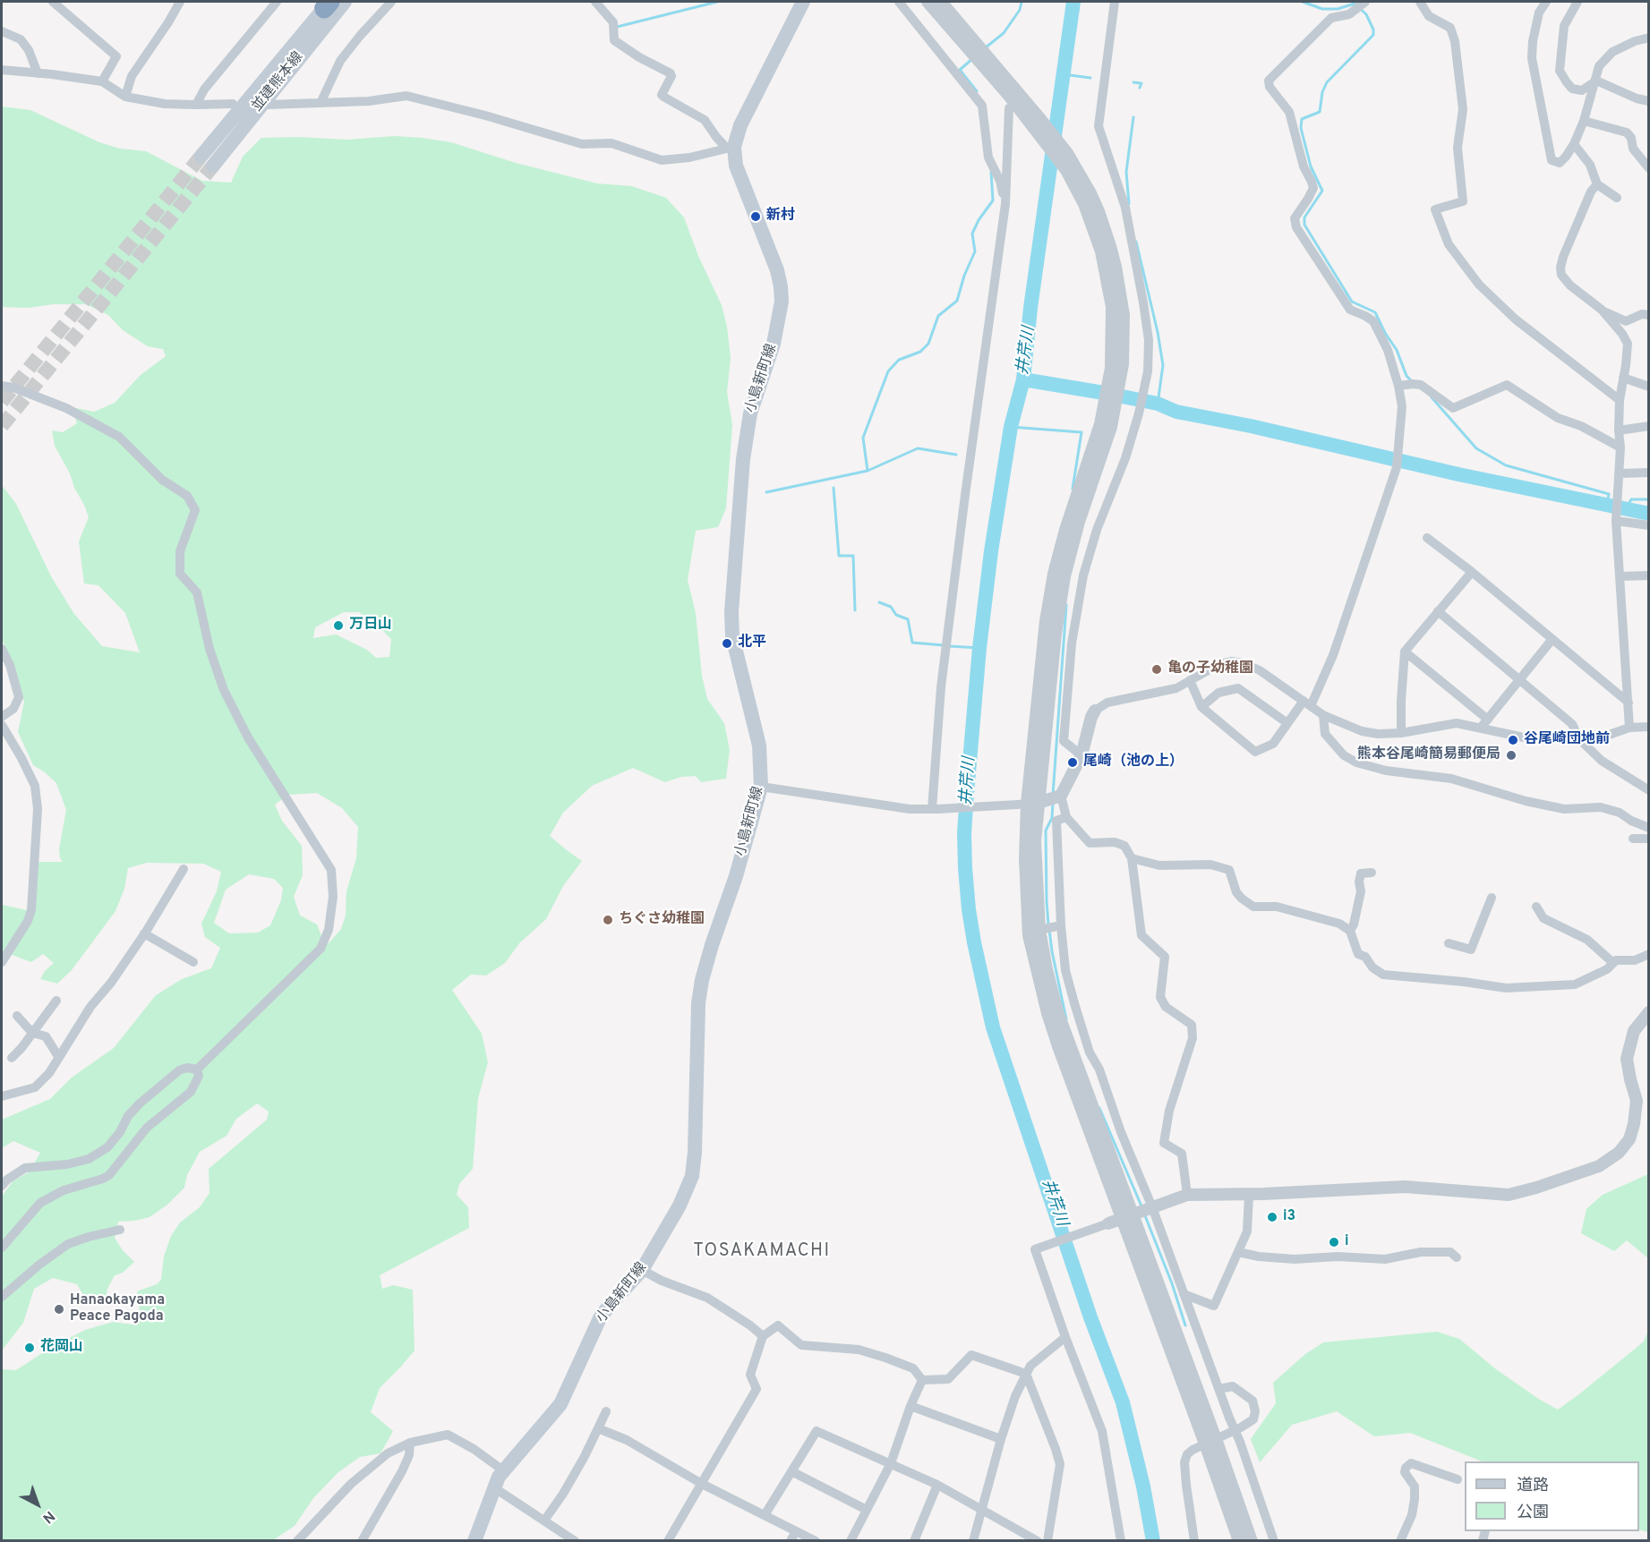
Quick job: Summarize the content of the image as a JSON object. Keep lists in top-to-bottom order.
{
  "streets": {
    "main road": ["並建熊本線", "小島新町線"]
  },
  "districts": ["TOSAKAMACHI"],
  "water": ["井芹川"],
  "places": [
    "新村",
    "万日山",
    "北平",
    "亀の子幼稚園",
    "谷尾崎団地前",
    "熊本谷尾崎簡易郵便局",
    "尾崎（池の上）",
    "ちぐさ幼稚園",
    "i3",
    "i",
    "Hanaokayama Peace Pagoda",
    "花岡山"
  ],
  "legend": ["道路", "公園"],
  "north": "bottom right"
}
